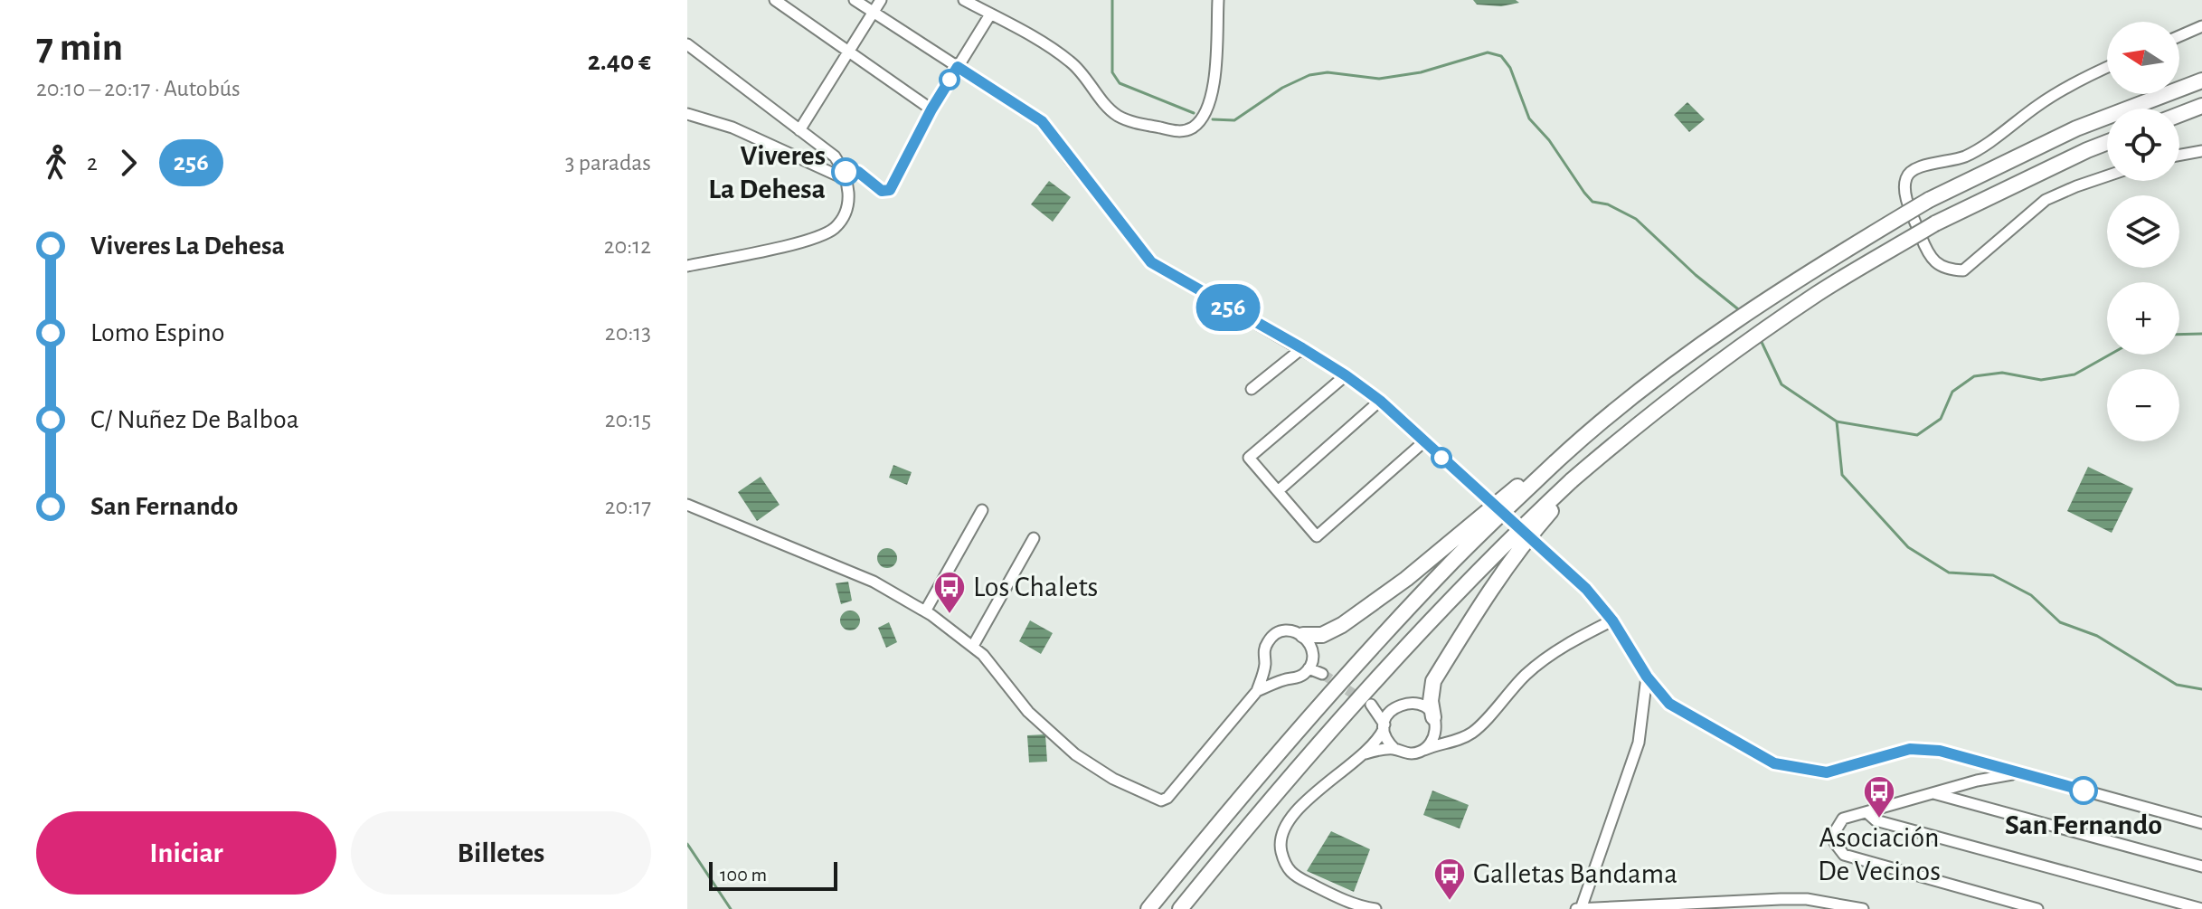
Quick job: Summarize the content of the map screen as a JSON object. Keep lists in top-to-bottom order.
{
  "places": {
    "other": ["Viveres La Dehesa", "San Fernando"],
    "bus stop": ["Los Chalets", "Asociación De Vecinos", "Galletas Bandama"]
  },
  "lines": ["bus line 256"],
  "scale_bar": "100 m",
  "north": "left",
  "page": {
    "heading": ["7 min", "20:10 – 20:17 · Autobús", "2.40 €"],
    "on_map": "256",
    "map_buttons": ["+", "−"],
    "legs": ["2", "256", "3 paradas"],
    "list": [
      {
        "name": "Viveres La Dehesa",
        "value": "20:12"
      },
      {
        "name": "Lomo Espino",
        "value": "20:13"
      },
      {
        "name": "C/ Nuñez De Balboa",
        "value": "20:15"
      },
      {
        "name": "San Fernando",
        "value": "20:17"
      }
    ],
    "buttons": ["Iniciar", "Billetes"],
    "scale": "100 m"
  }
}
